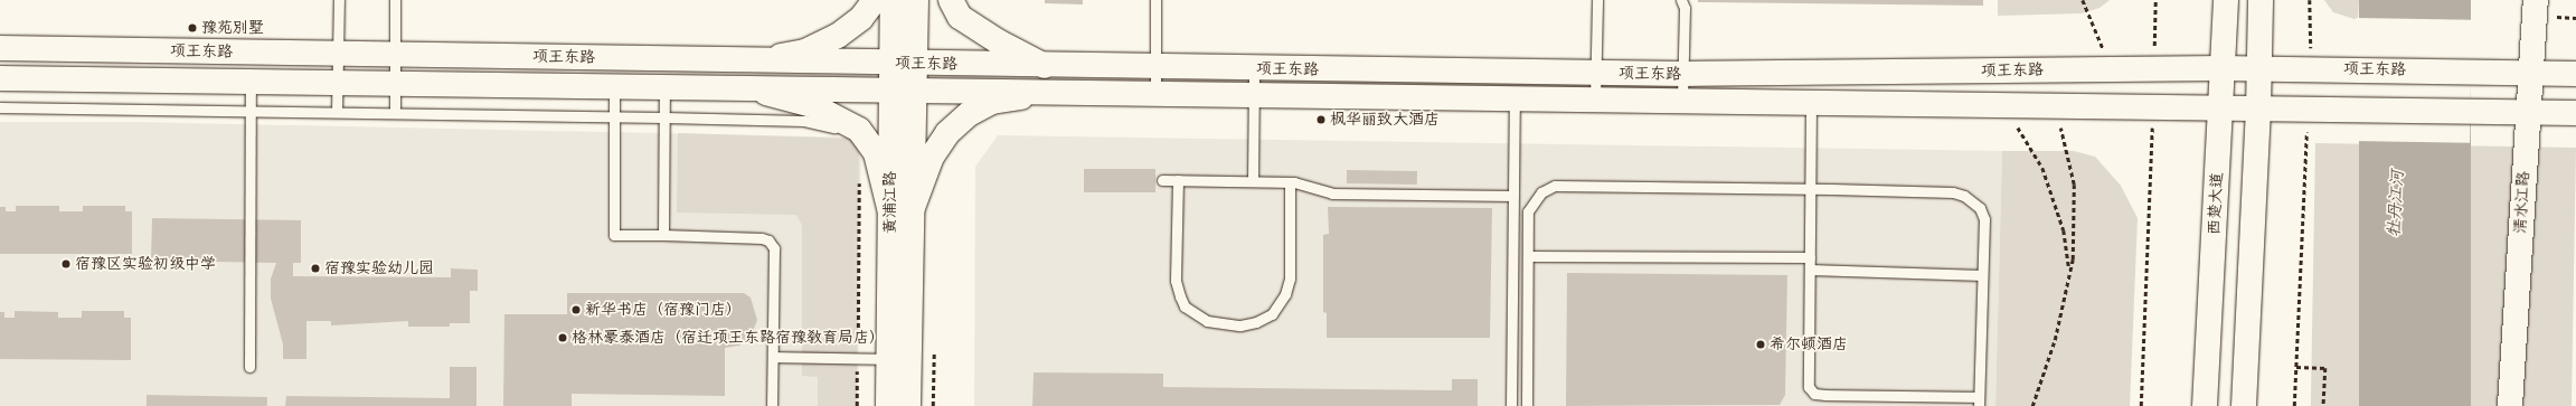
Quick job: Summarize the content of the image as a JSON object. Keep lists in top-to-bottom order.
{
  "streets": {
    "main road": [
      "项王东路",
      "黄浦江路",
      "清水江路",
      "西楚大道"
    ]
  },
  "crossings": [
    ["项王东路", "黄浦江路"],
    ["项王东路", "清水江路"],
    ["项王东路", "西楚大道"]
  ],
  "water": ["牡丹江河"],
  "places": [
    "豫苑别墅",
    "枫华丽致大酒店",
    "宿豫区实验初级中学",
    "宿豫实验幼儿园",
    "新华书店（宿豫门店）",
    "格林豪泰酒店（宿迁项王东路宿豫教育局店）",
    "希尔顿酒店"
  ]
}
